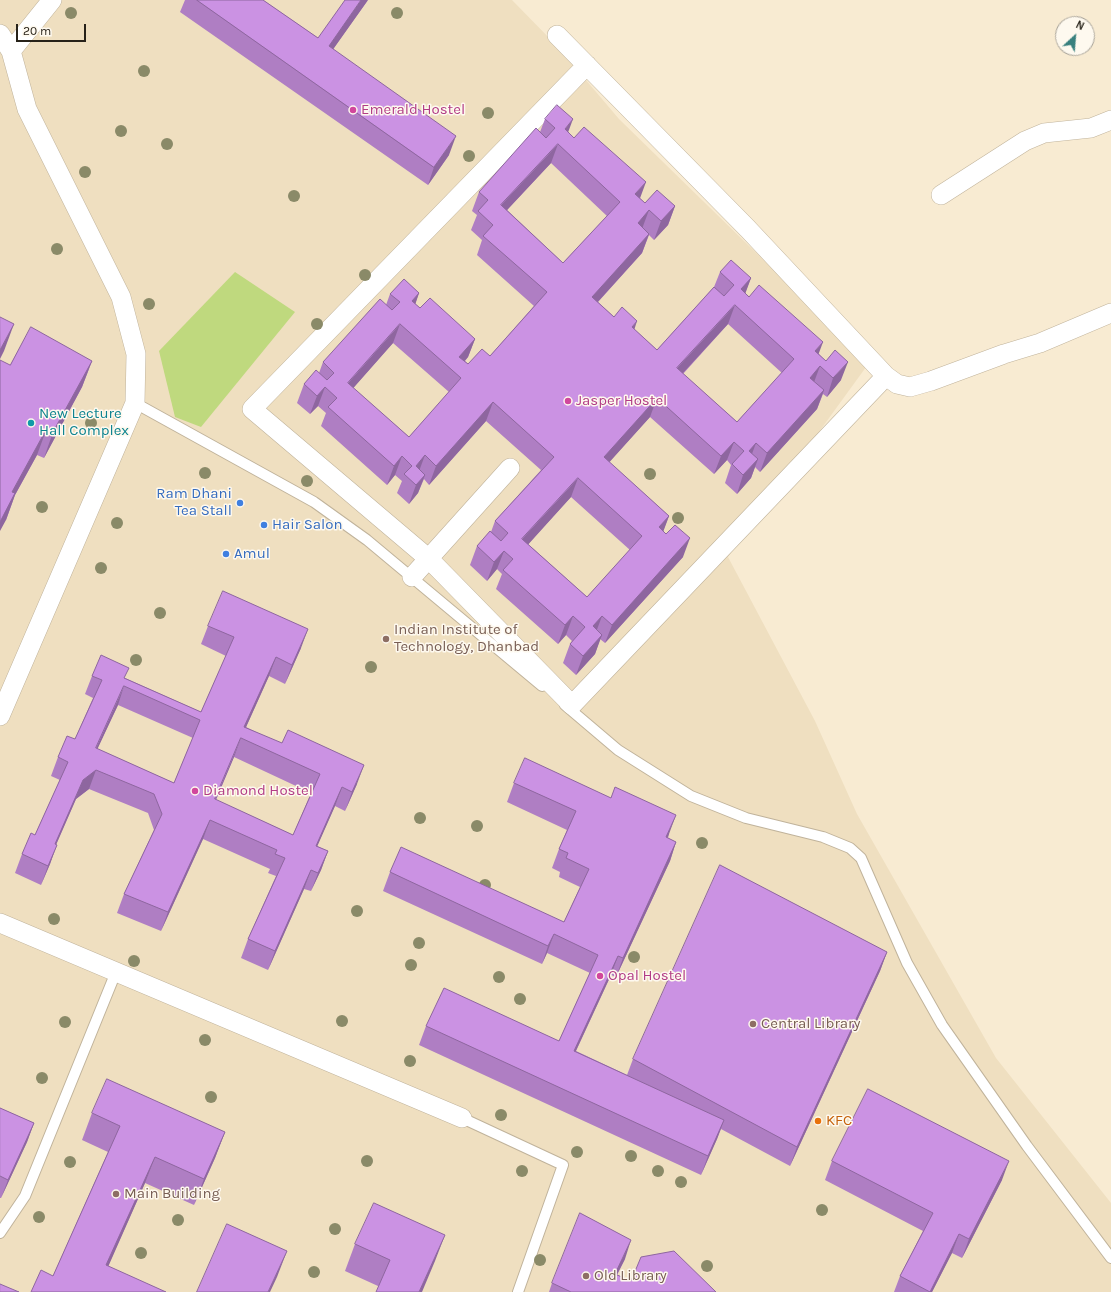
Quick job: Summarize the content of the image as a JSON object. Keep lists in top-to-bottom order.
{
  "places": [
    "Emerald Hostel",
    "Jasper Hostel",
    "New Lecture Hall Complex",
    "Ram Dhani Tea Stall",
    "Hair Salon",
    "Amul",
    "Indian Institute of Technology, Dhanbad",
    "Diamond Hostel",
    "Opal Hostel",
    "Central Library",
    "KFC",
    "Main Building",
    "Old Library"
  ],
  "scale_bar": "20 m",
  "north": "top right"
}
